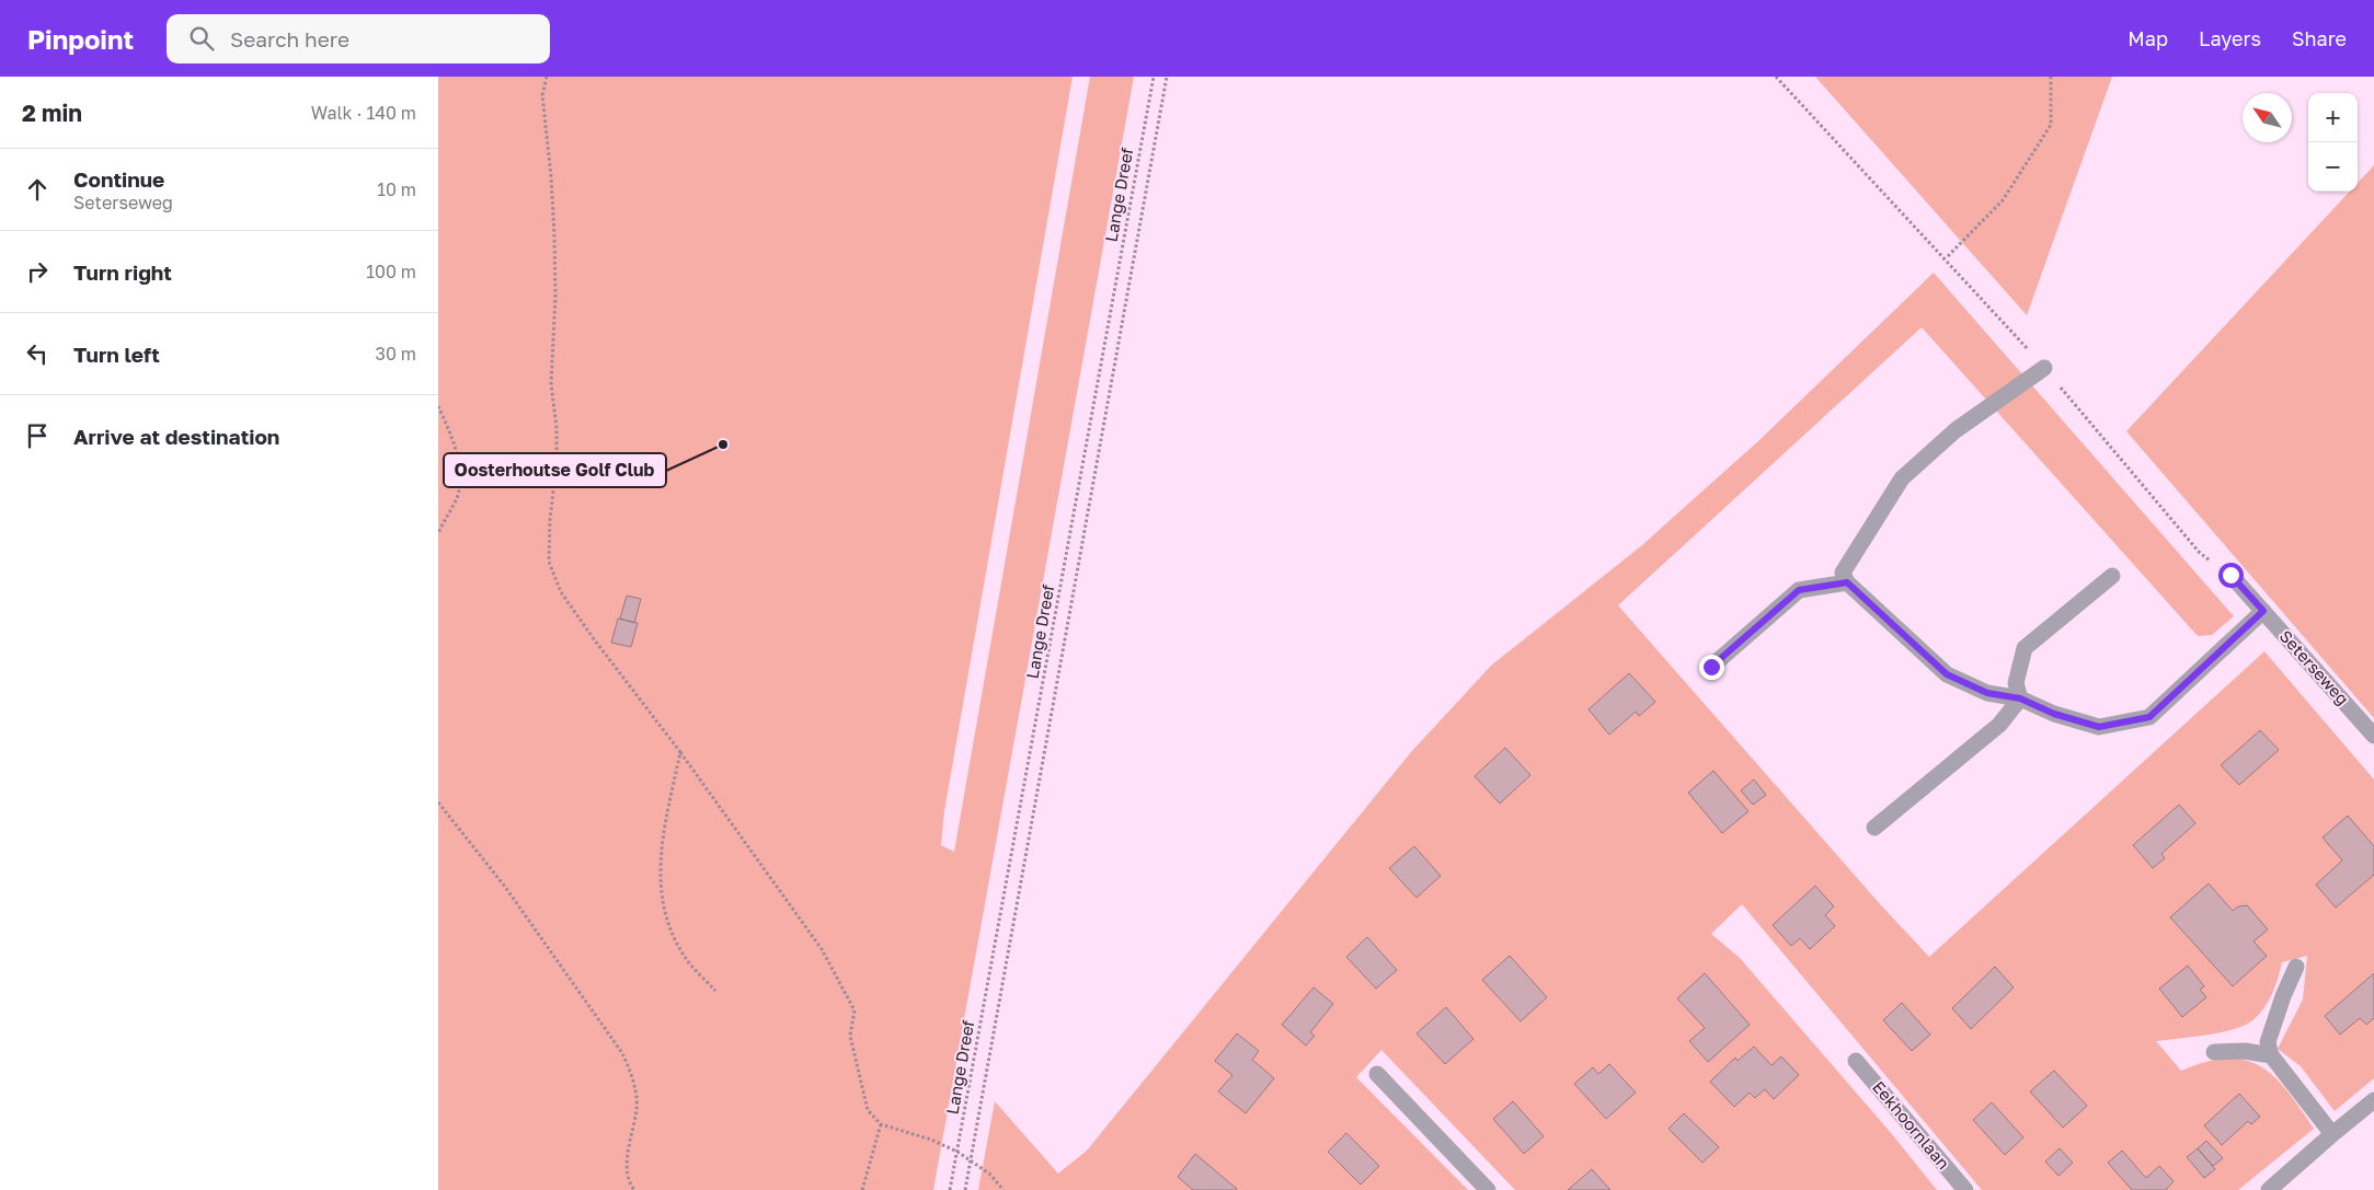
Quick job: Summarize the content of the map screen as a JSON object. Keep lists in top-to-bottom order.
{
  "streets": {
    "street": ["Seterseweg", "Eekhoornlaan"],
    "path": ["Lange Dreef"]
  },
  "places": ["Oosterhoutse Golf Club"],
  "north": "top left",
  "page": {
    "header": "Pinpoint",
    "search": "Search here",
    "nav": ["Map", "Layers", "Share"],
    "heading": ["2 min", "Walk · 140 m"],
    "map_buttons": ["+", "−"],
    "list": [
      ["Continue", "Seterseweg", "10 m"],
      ["Turn right", "100 m"],
      ["Turn left", "30 m"],
      "Arrive at destination"
    ]
  }
}
